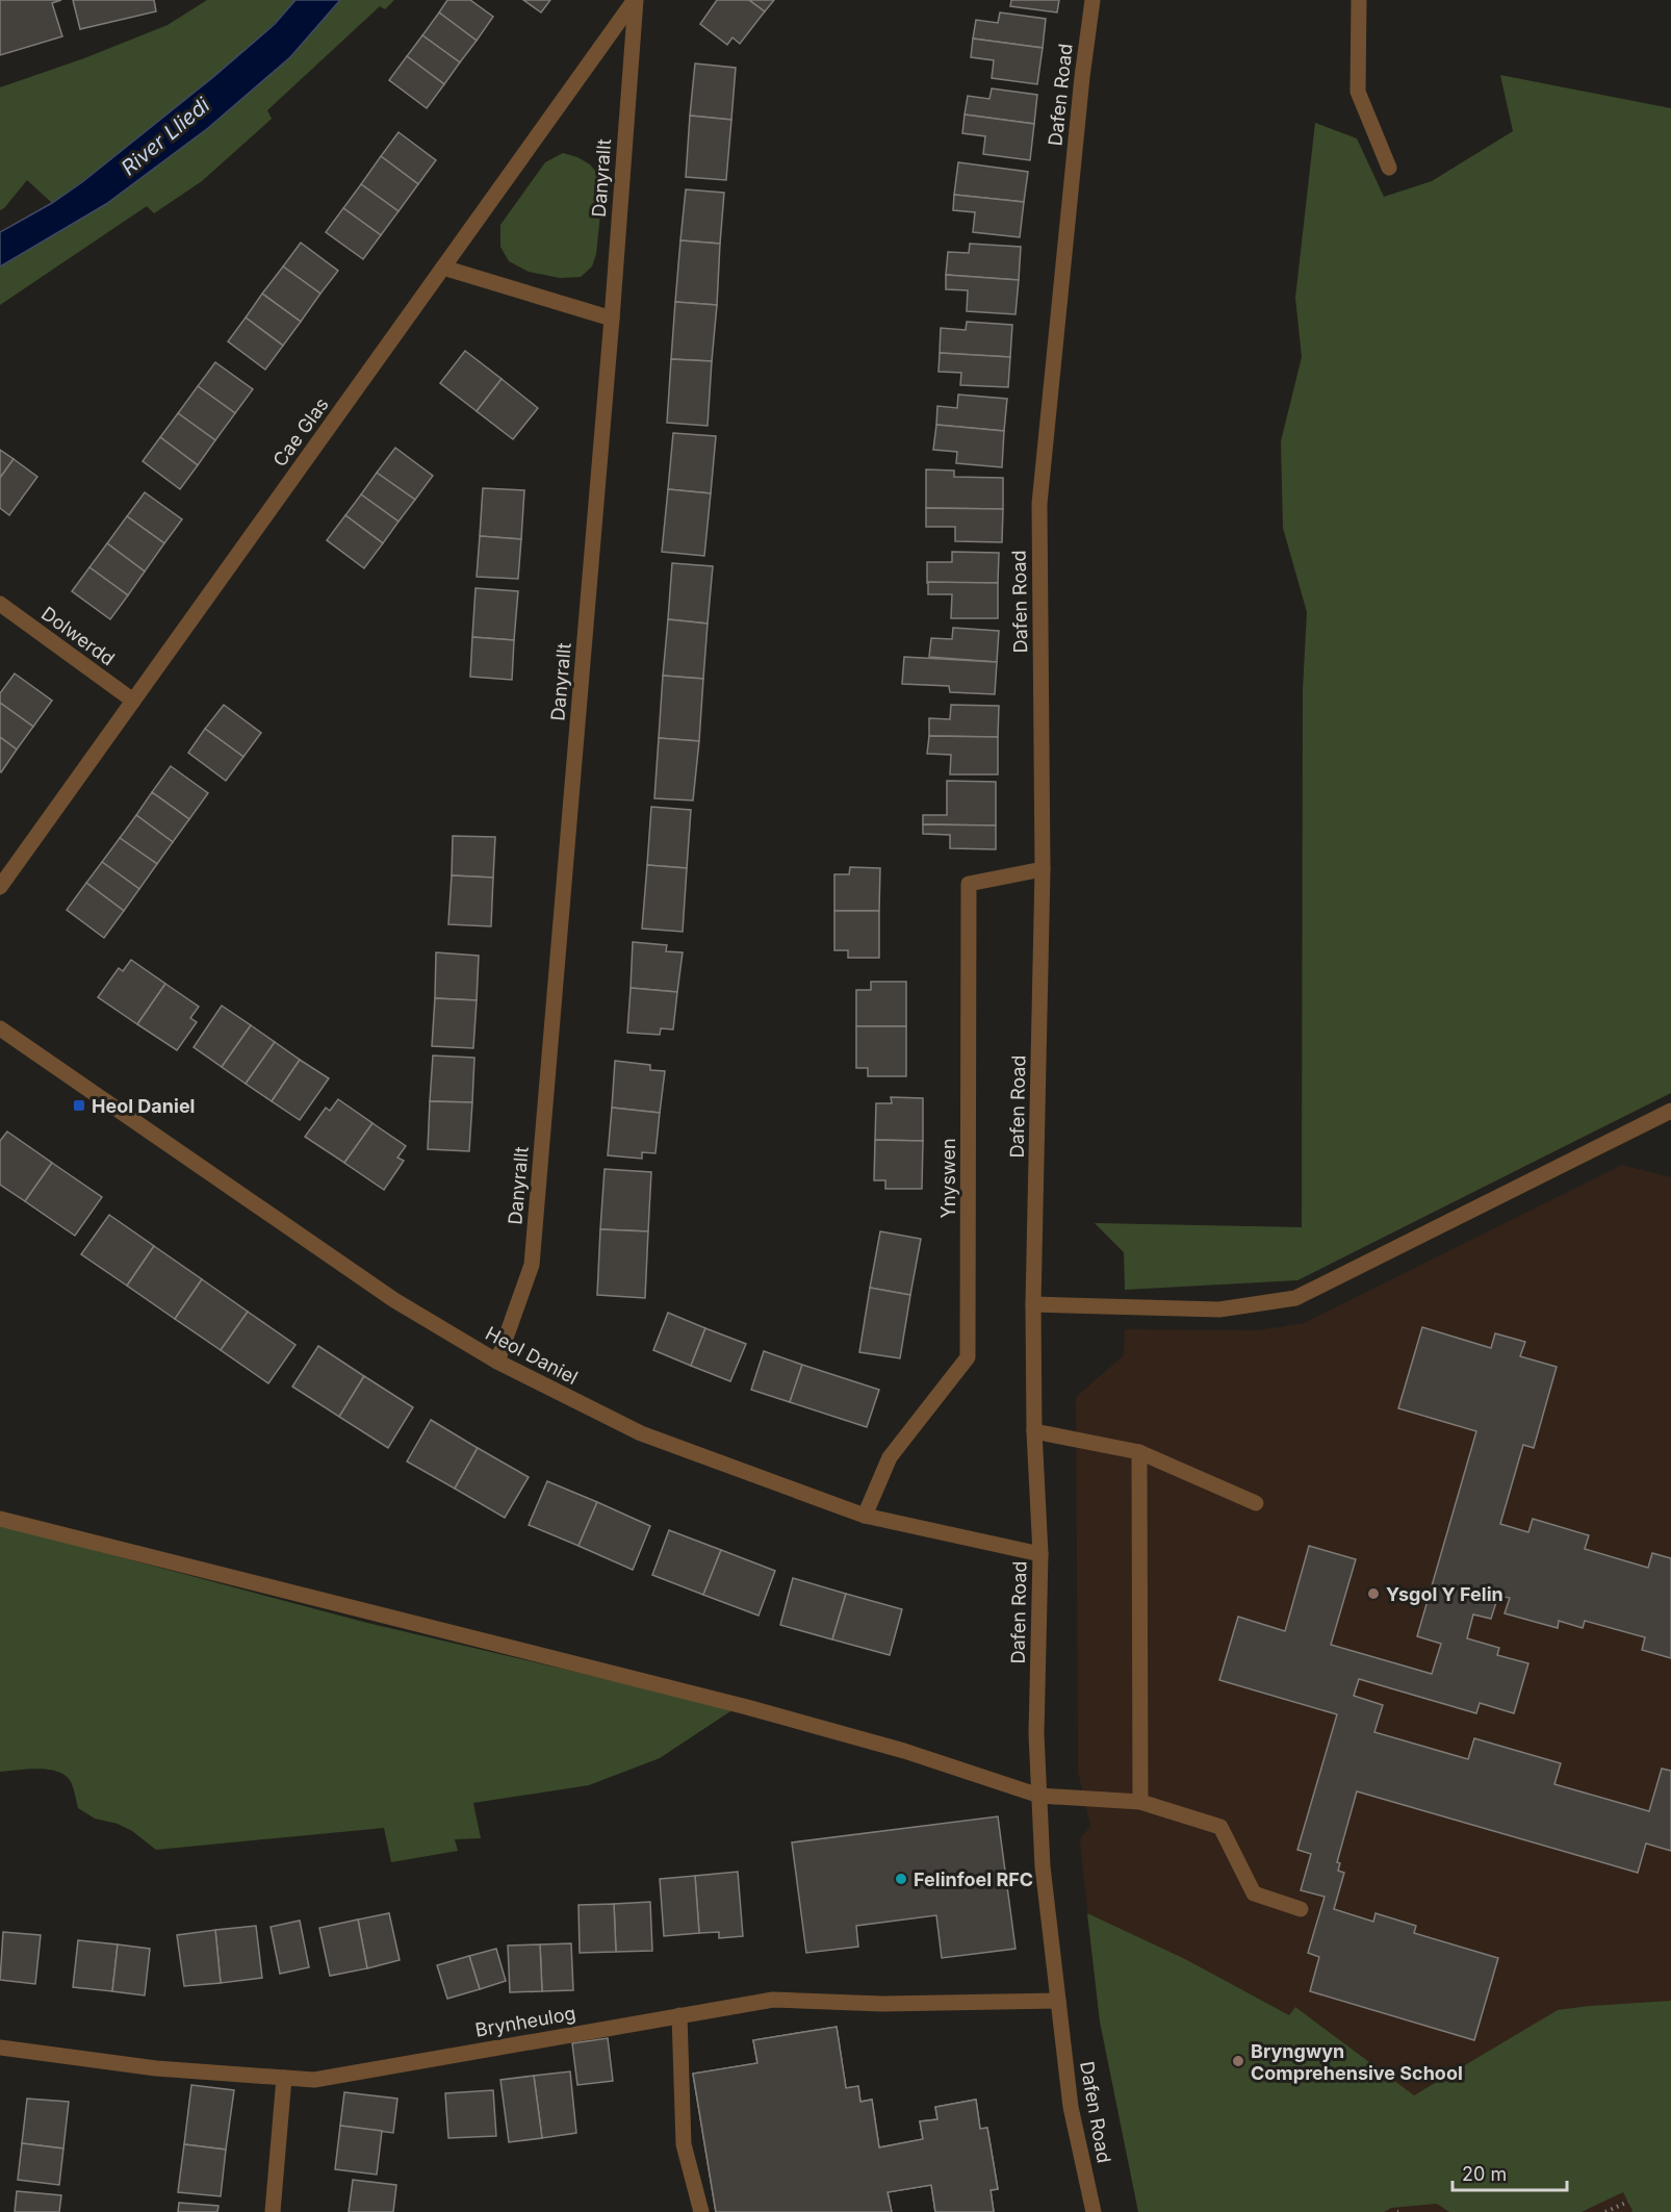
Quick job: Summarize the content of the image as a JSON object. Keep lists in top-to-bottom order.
{
  "streets": {
    "street": [
      "Dafen Road",
      "Danyrallt",
      "Cae Glas",
      "Dolwerdd",
      "Ynyswen",
      "Heol Daniel",
      "Brynheulog"
    ]
  },
  "crossings": [
    ["Dafen Road", "Ynyswen"],
    ["Dafen Road", "Heol Daniel"],
    ["Dafen Road", "Brynheulog"],
    ["Danyrallt", "Cae Glas"],
    ["Danyrallt", "Heol Daniel"],
    ["Cae Glas", "Dolwerdd"],
    ["Ynyswen", "Heol Daniel"]
  ],
  "water": ["River Lliedi"],
  "places": {
    "transit": ["Heol Daniel"],
    "other": ["Ysgol Y Felin", "Felinfoel RFC", "Bryngwyn Comprehensive School"]
  },
  "scale_bar": "20 m"
}
